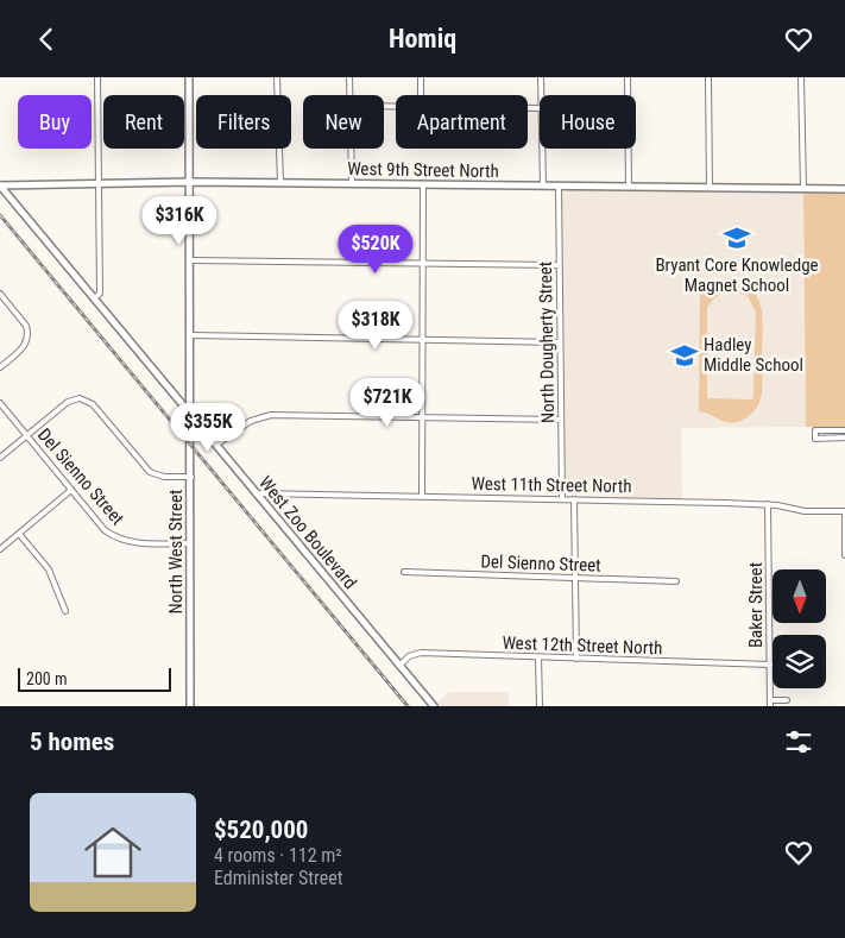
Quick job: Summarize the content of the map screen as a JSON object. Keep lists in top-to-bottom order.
{
  "streets": {
    "main road": ["West 9th Street North", "West Zoo Boulevard", "North West Street"],
    "street": [
      "North Dougherty Street",
      "Del Sienno Street",
      "West 11th Street North",
      "Baker Street",
      "West 12th Street North"
    ]
  },
  "crossings": [
    ["West 9th Street North", "North Dougherty Street"],
    ["West 9th Street North", "West Zoo Boulevard"],
    ["West 9th Street North", "North West Street"],
    ["North Dougherty Street", "West 11th Street North"],
    ["Del Sienno Street", "North West Street"],
    ["West 11th Street North", "West Zoo Boulevard"],
    ["West 11th Street North", "Baker Street"],
    ["West Zoo Boulevard", "North West Street"],
    ["West Zoo Boulevard", "West 12th Street North"],
    ["Baker Street", "West 12th Street North"]
  ],
  "places": {
    "school or university": ["Bryant Core Knowledge Magnet School", "Hadley Middle School"]
  },
  "scale_bar": "200 m",
  "north": "bottom",
  "page": {
    "header": "Homiq",
    "chip": [
      "Buy",
      "Rent",
      "Filters",
      "New",
      "Apartment",
      "House"
    ],
    "price": [
      "$316K",
      "$520K",
      "$318K",
      "$721K",
      "$355K"
    ],
    "scale": "200 m",
    "heading": "5 homes",
    "list": [
      {
        "name": "$520,000",
        "note": "4 rooms · 112 m² · Edminister Street"
      }
    ]
  }
}
